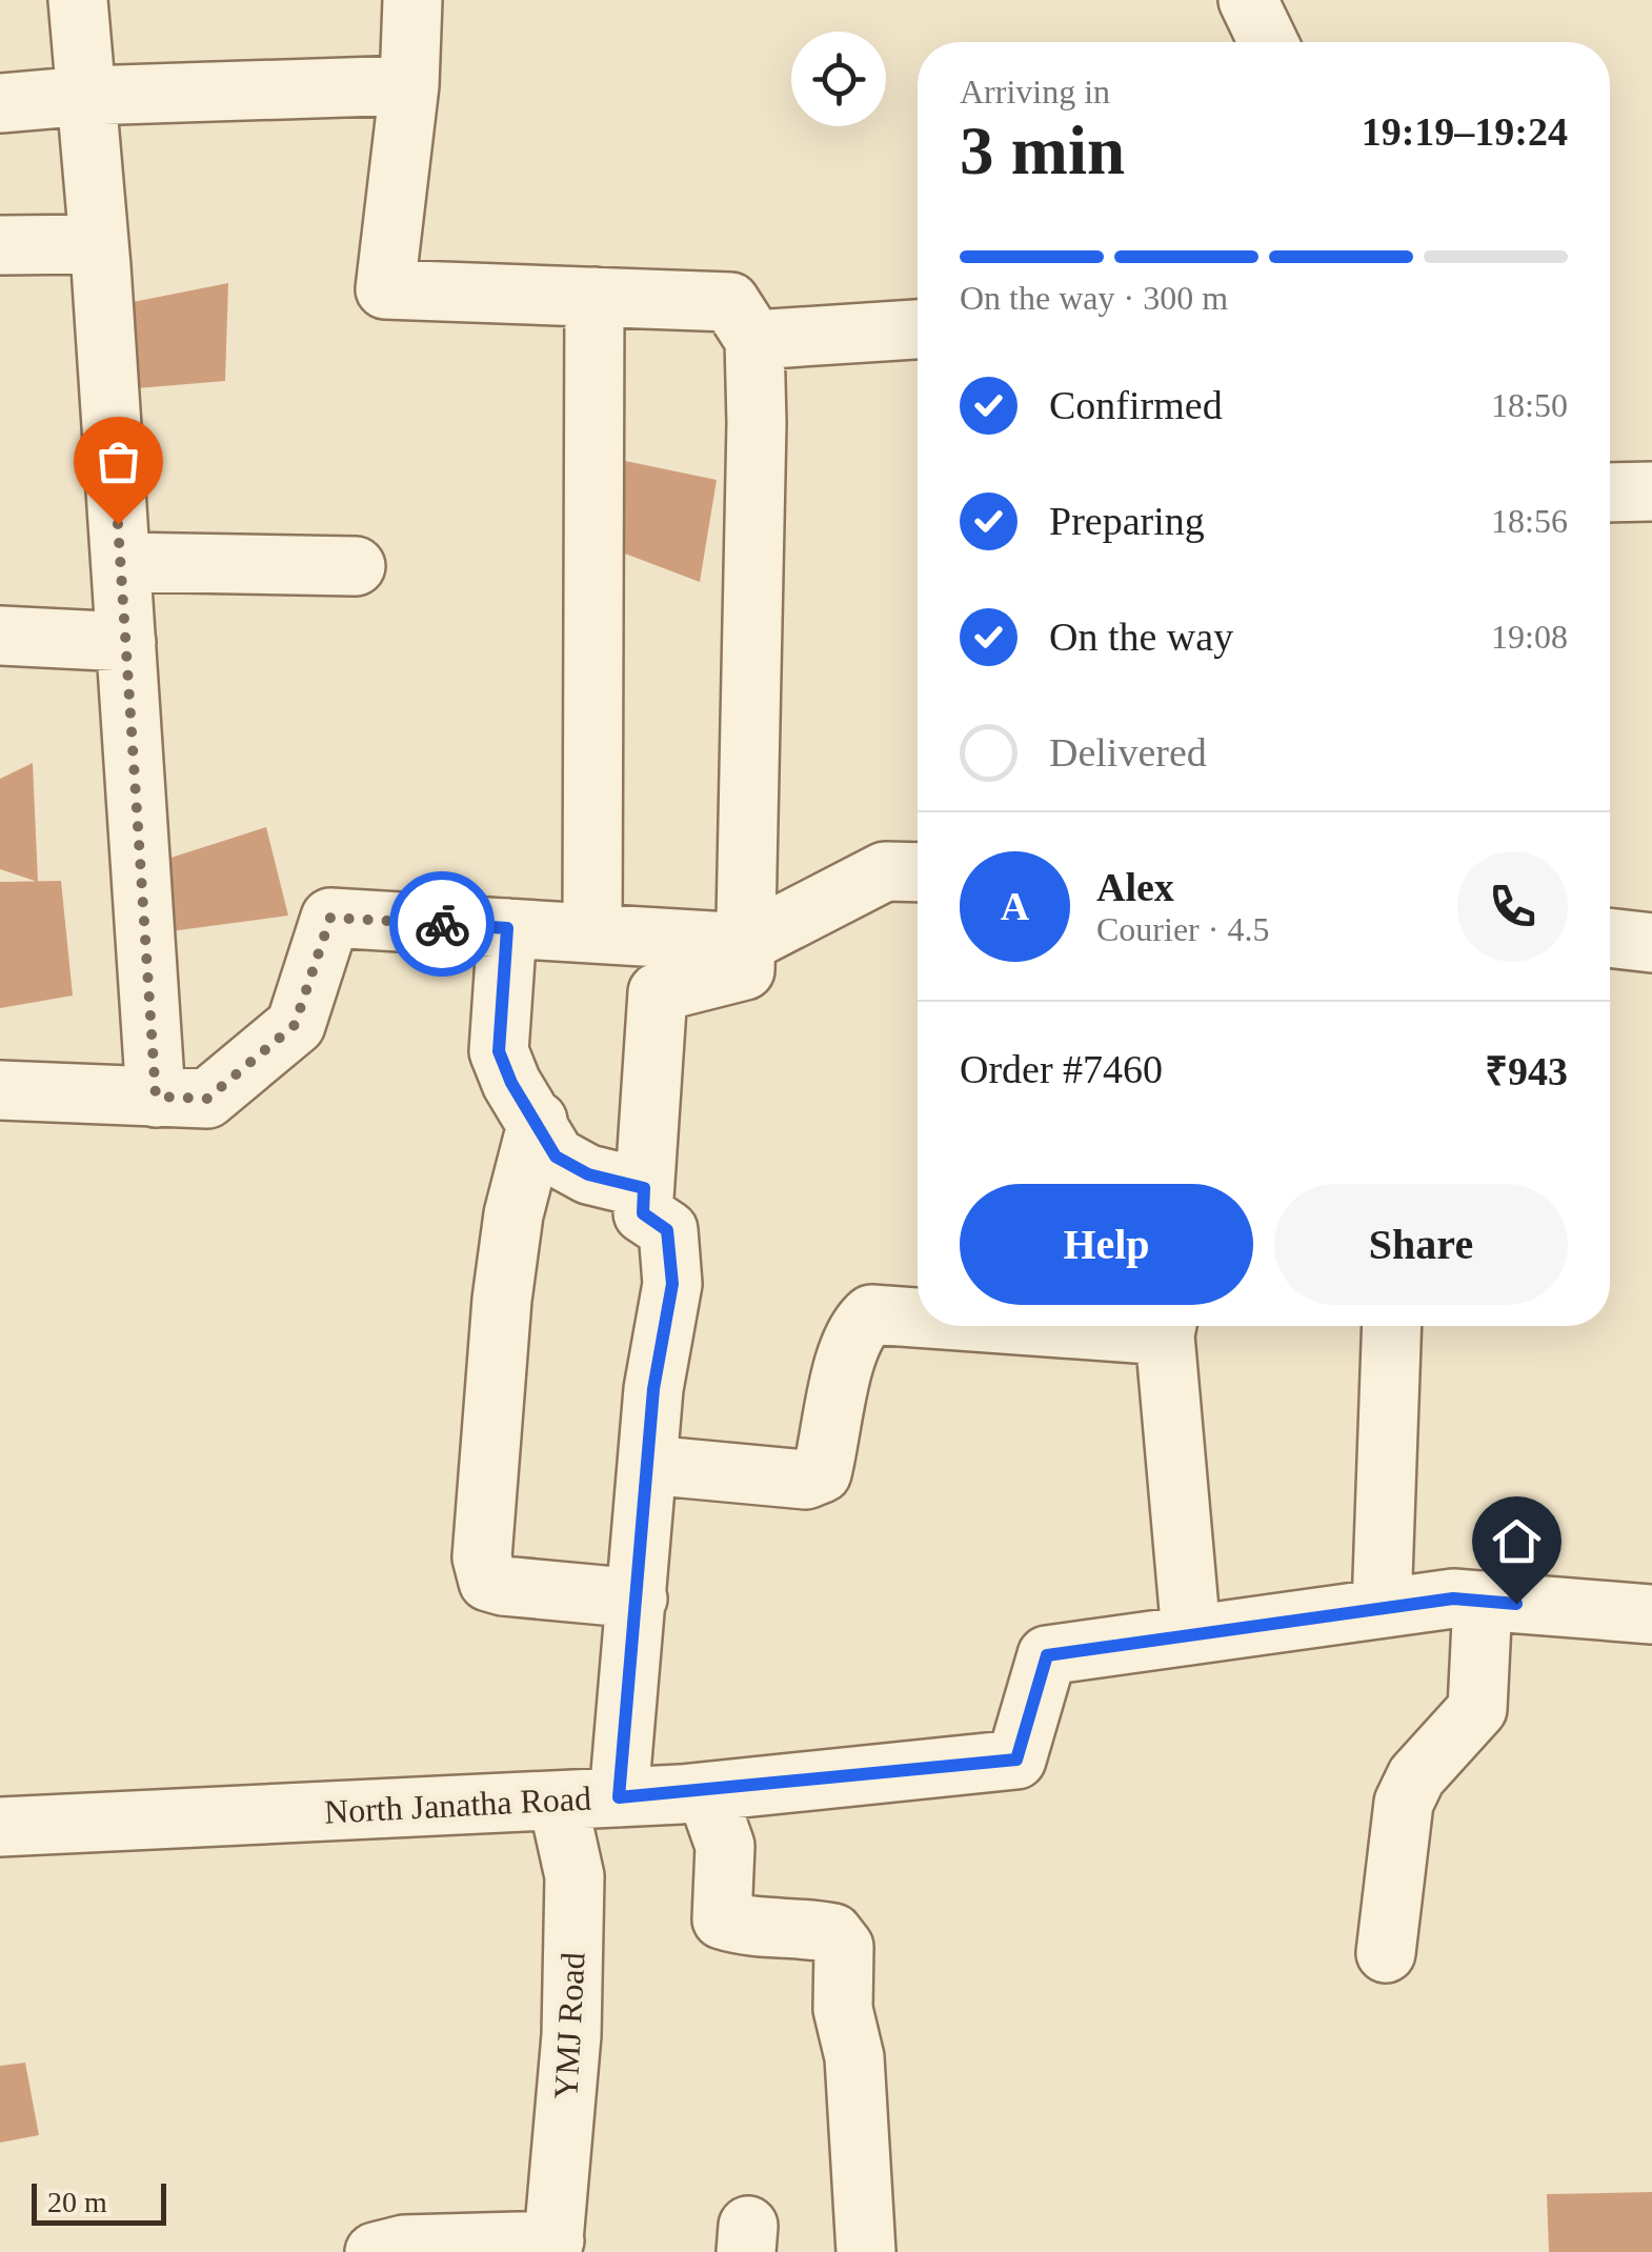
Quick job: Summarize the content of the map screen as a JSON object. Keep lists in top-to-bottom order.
{
  "streets": {
    "street": ["North Janatha Road", "YMJ Road"]
  },
  "crossings": [
    ["North Janatha Road", "YMJ Road"]
  ],
  "scale_bar": "20 m",
  "page": {
    "heading": ["3 min", "Arriving in", "19:19–19:24"],
    "panel": [
      "Alex",
      "Courier · 4.5",
      "Order #7460",
      "₹943"
    ],
    "bar": "On the way · 300 m",
    "list": [
      ["Confirmed", "18:50"],
      ["Preparing", "18:56"],
      ["On the way", "19:08"],
      "Delivered"
    ],
    "round": "A",
    "buttons": ["Help", "Share"],
    "scale": "20 m"
  }
}
